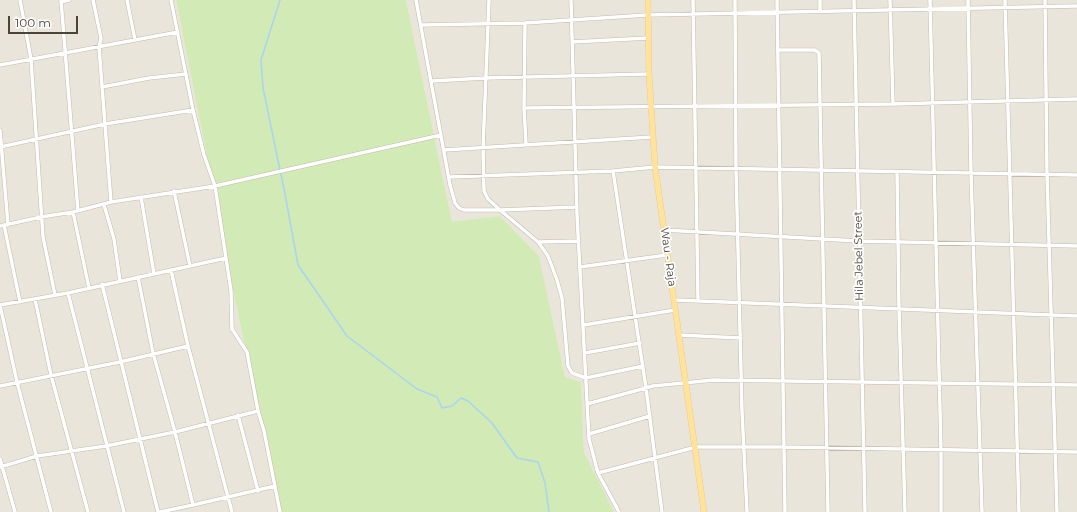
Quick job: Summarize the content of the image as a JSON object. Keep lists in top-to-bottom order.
{
  "streets": {
    "main road": ["Wau - Raja"],
    "street": ["Hila Jebel Street"]
  },
  "scale_bar": "100 m"
}
